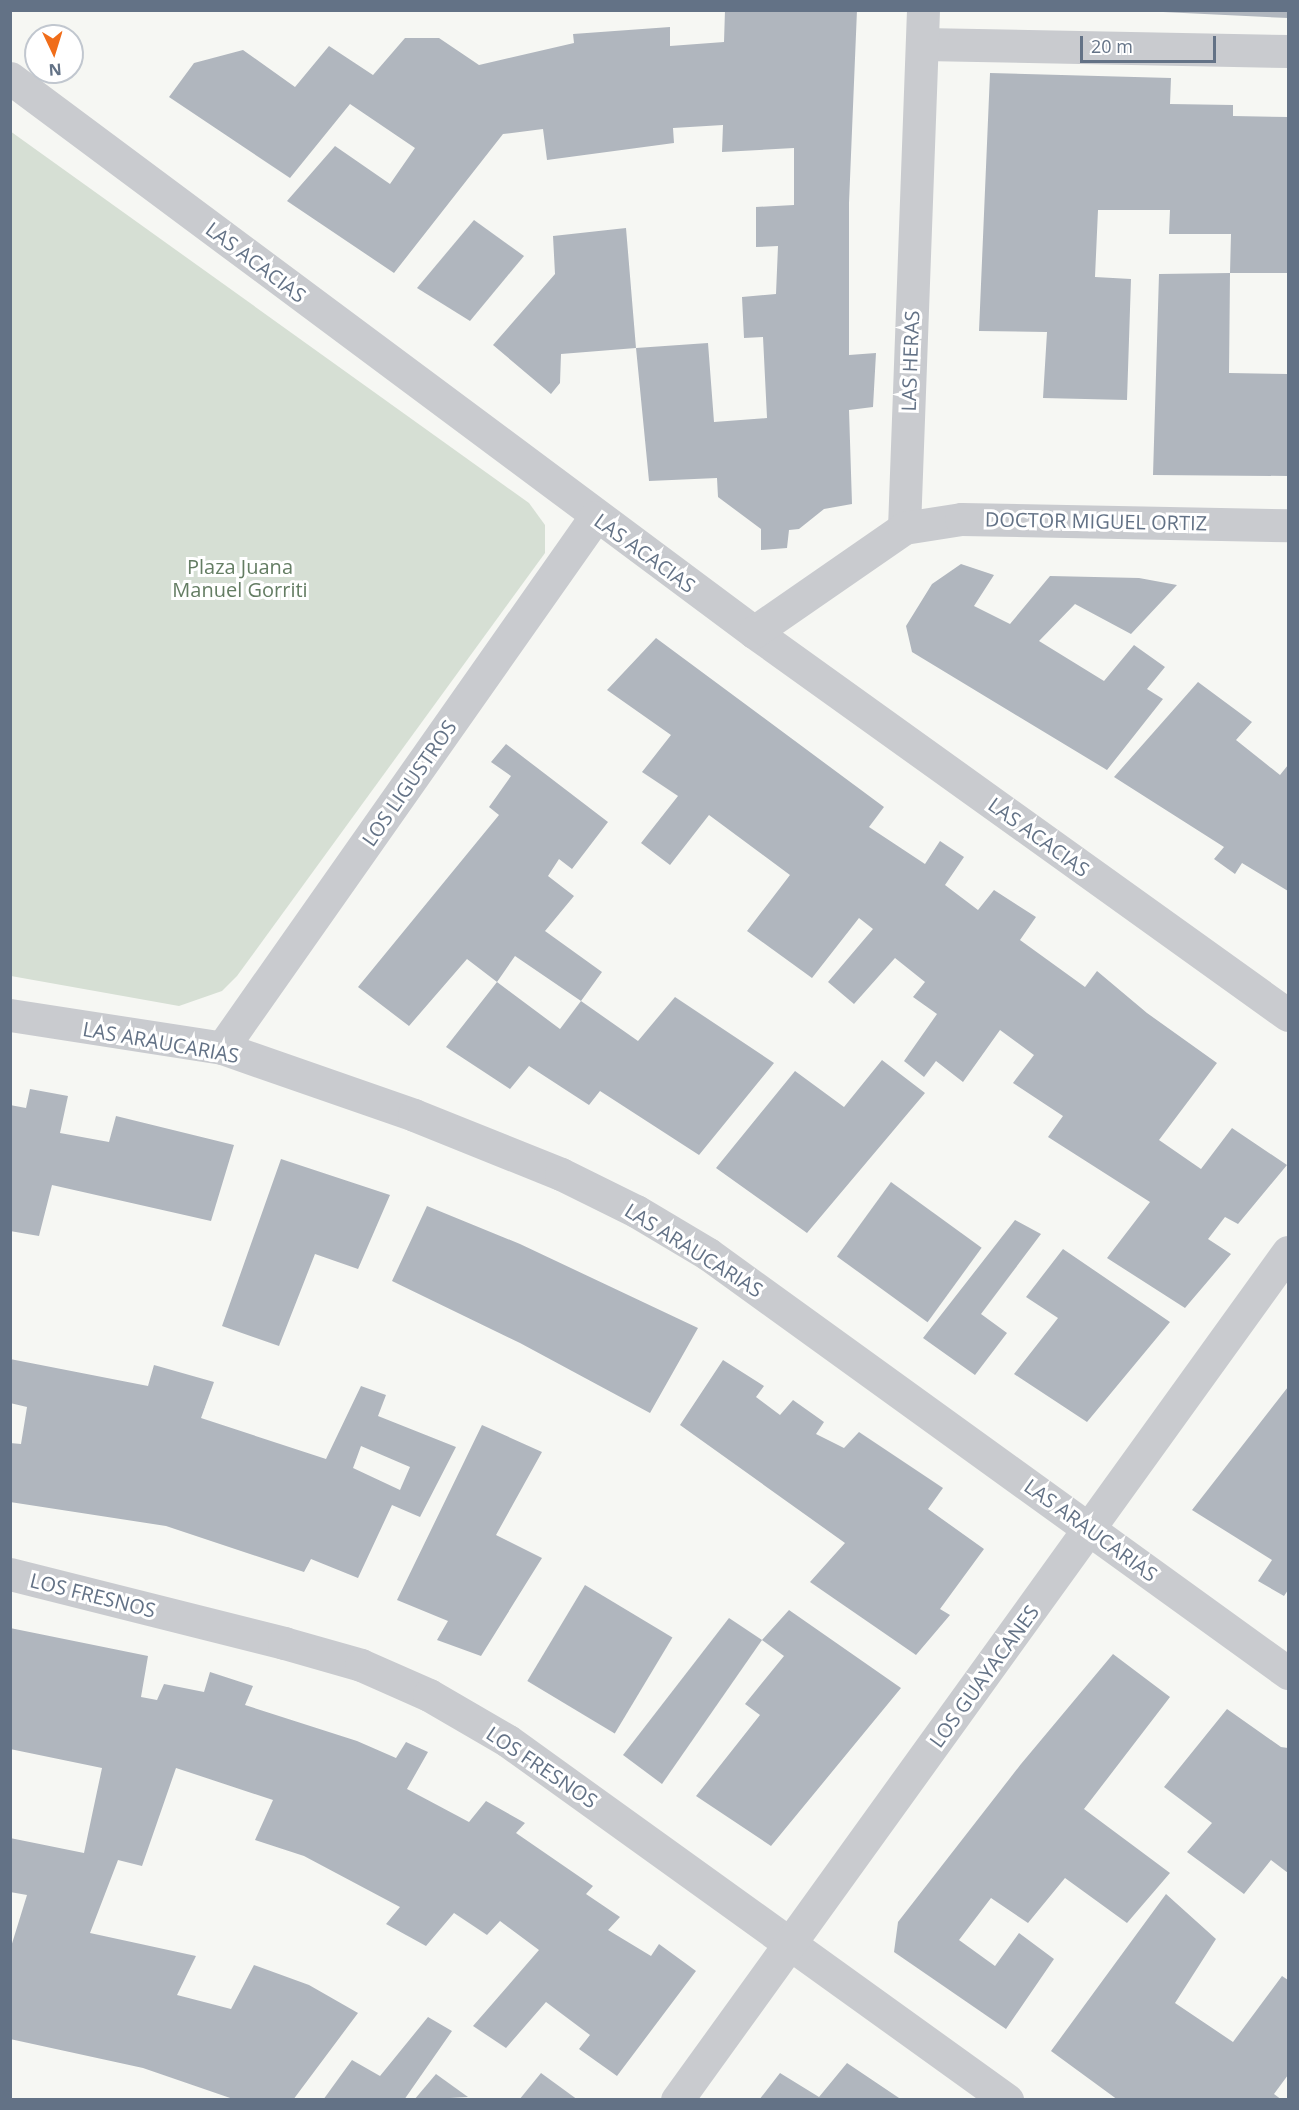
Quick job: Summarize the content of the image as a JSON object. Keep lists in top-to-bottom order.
{
  "streets": {
    "street": [
      "LAS ACACIAS",
      "LAS HERAS",
      "DOCTOR MIGUEL ORTIZ",
      "LOS LIGUSTROS",
      "LAS ARAUCARIAS",
      "LOS FRESNOS",
      "LOS GUAYACANES"
    ]
  },
  "crossings": [
    ["LAS ACACIAS", "LOS LIGUSTROS"],
    ["LAS HERAS", "DOCTOR MIGUEL ORTIZ"],
    ["LOS LIGUSTROS", "LAS ARAUCARIAS"],
    ["LAS ARAUCARIAS", "LOS GUAYACANES"],
    ["LOS FRESNOS", "LOS GUAYACANES"]
  ],
  "parks": ["Plaza Juana Manuel Gorriti"],
  "scale_bar": "20 m",
  "north": "bottom"
}
